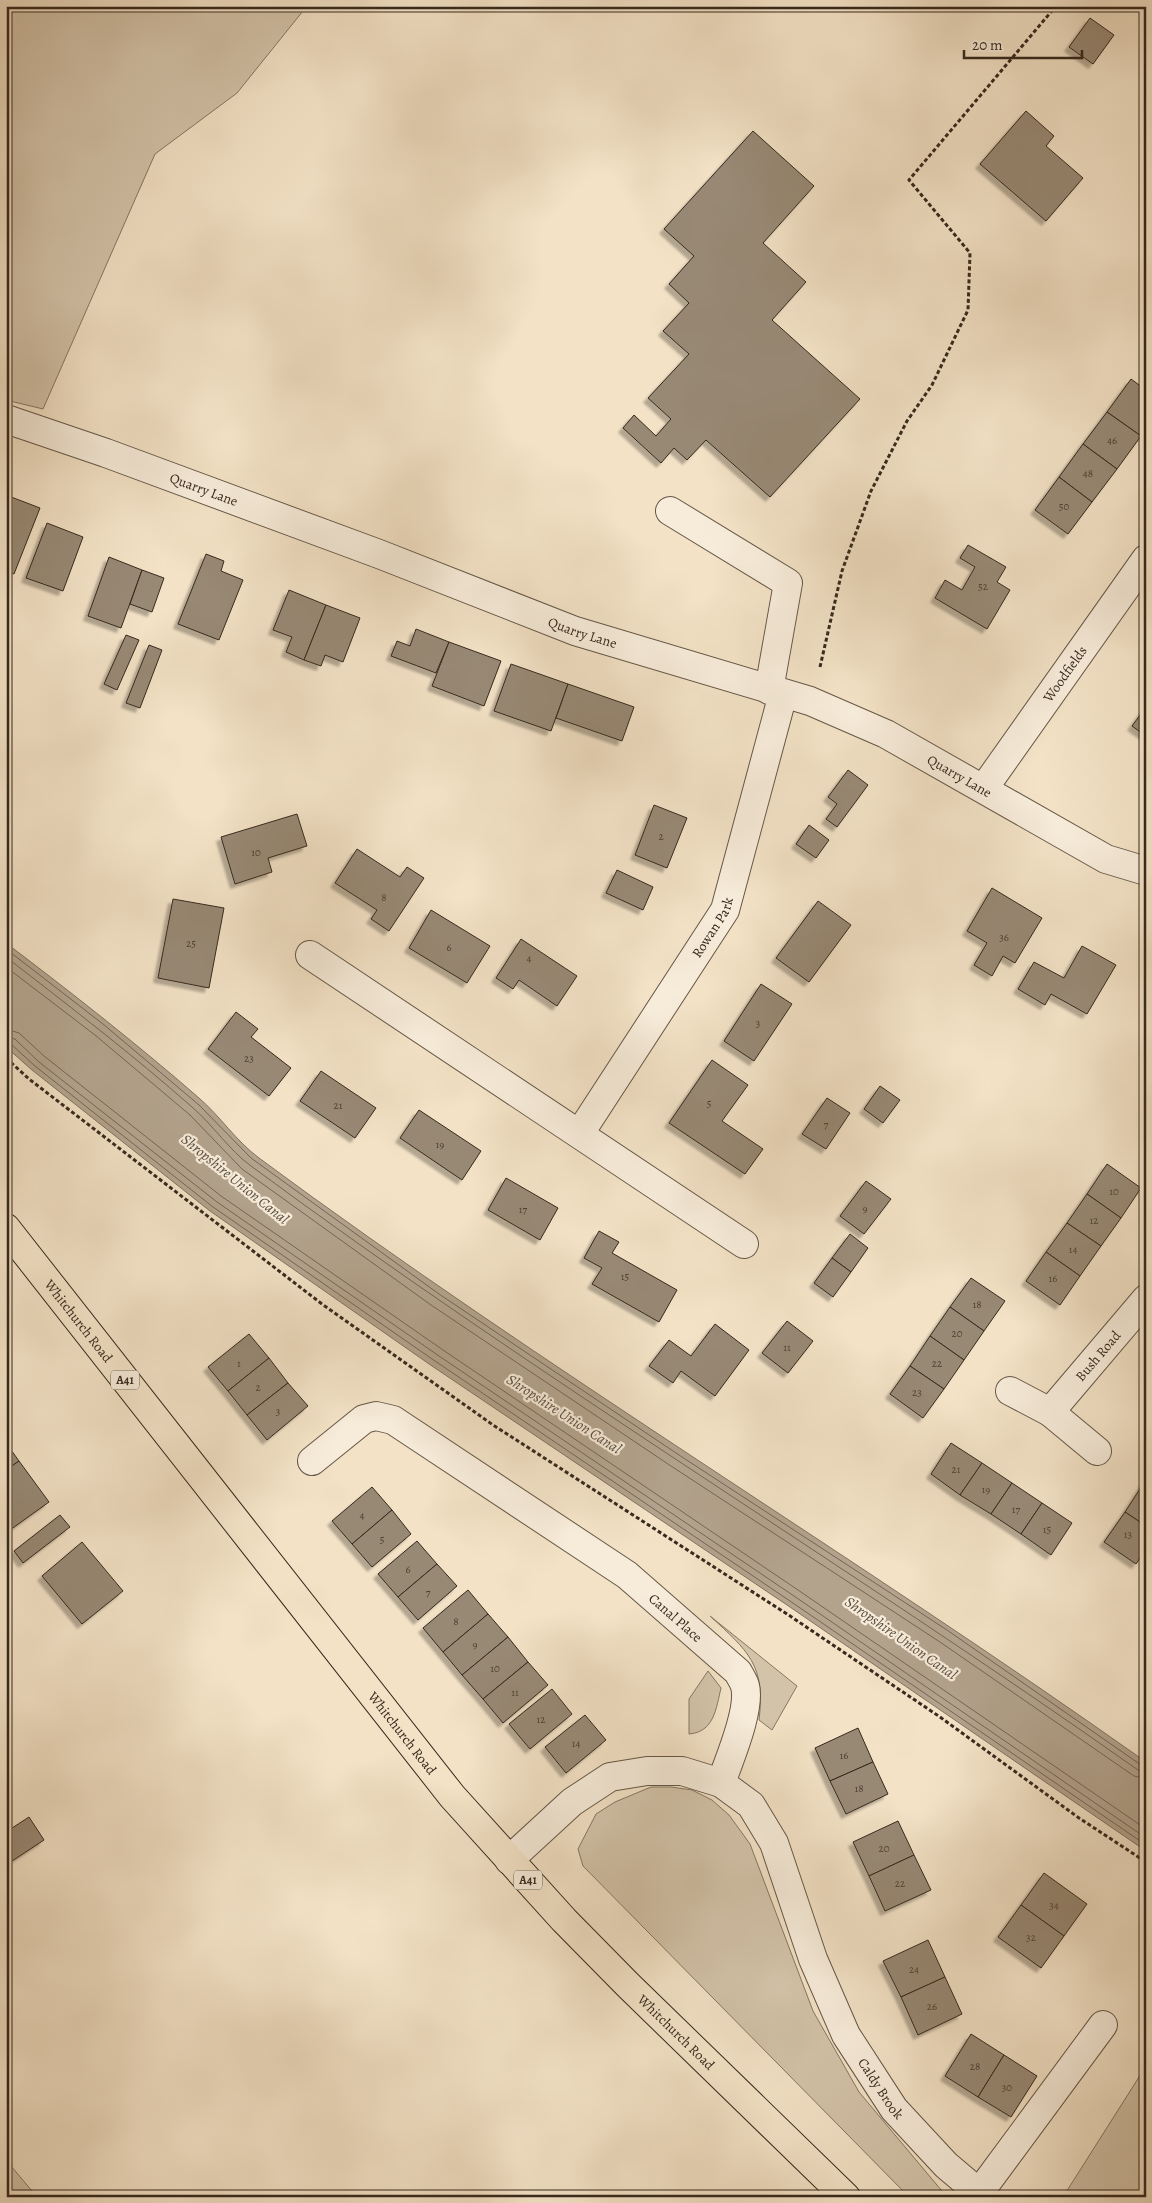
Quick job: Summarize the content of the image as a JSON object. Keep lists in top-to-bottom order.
{
  "streets": {
    "highway": ["Whitchurch Road", "A41"],
    "street": [
      "Quarry Lane",
      "Woodfields",
      "Rowan Park",
      "Bush Road",
      "Canal Place",
      "Caldy Brook"
    ]
  },
  "crossings": [
    ["Quarry Lane", "Woodfields"],
    ["Quarry Lane", "Rowan Park"],
    ["Canal Place", "Caldy Brook"]
  ],
  "water": ["Shropshire Union Canal"],
  "house_numbers": [
    "46",
    "48",
    "50",
    "52",
    "2",
    "10",
    "8",
    "36",
    "25",
    "6",
    "4",
    "3",
    "23",
    "5",
    "21",
    "7",
    "19",
    "10",
    "9",
    "17",
    "12",
    "14",
    "15",
    "16",
    "18",
    "20",
    "11",
    "1",
    "22",
    "2",
    "23",
    "3",
    "21",
    "19",
    "17",
    "4",
    "15",
    "13",
    "5",
    "6",
    "7",
    "8",
    "9",
    "10",
    "11",
    "12",
    "14",
    "16",
    "18",
    "20",
    "22",
    "34",
    "32",
    "24",
    "26",
    "28",
    "30"
  ],
  "scale_bar": "20 m"
}
